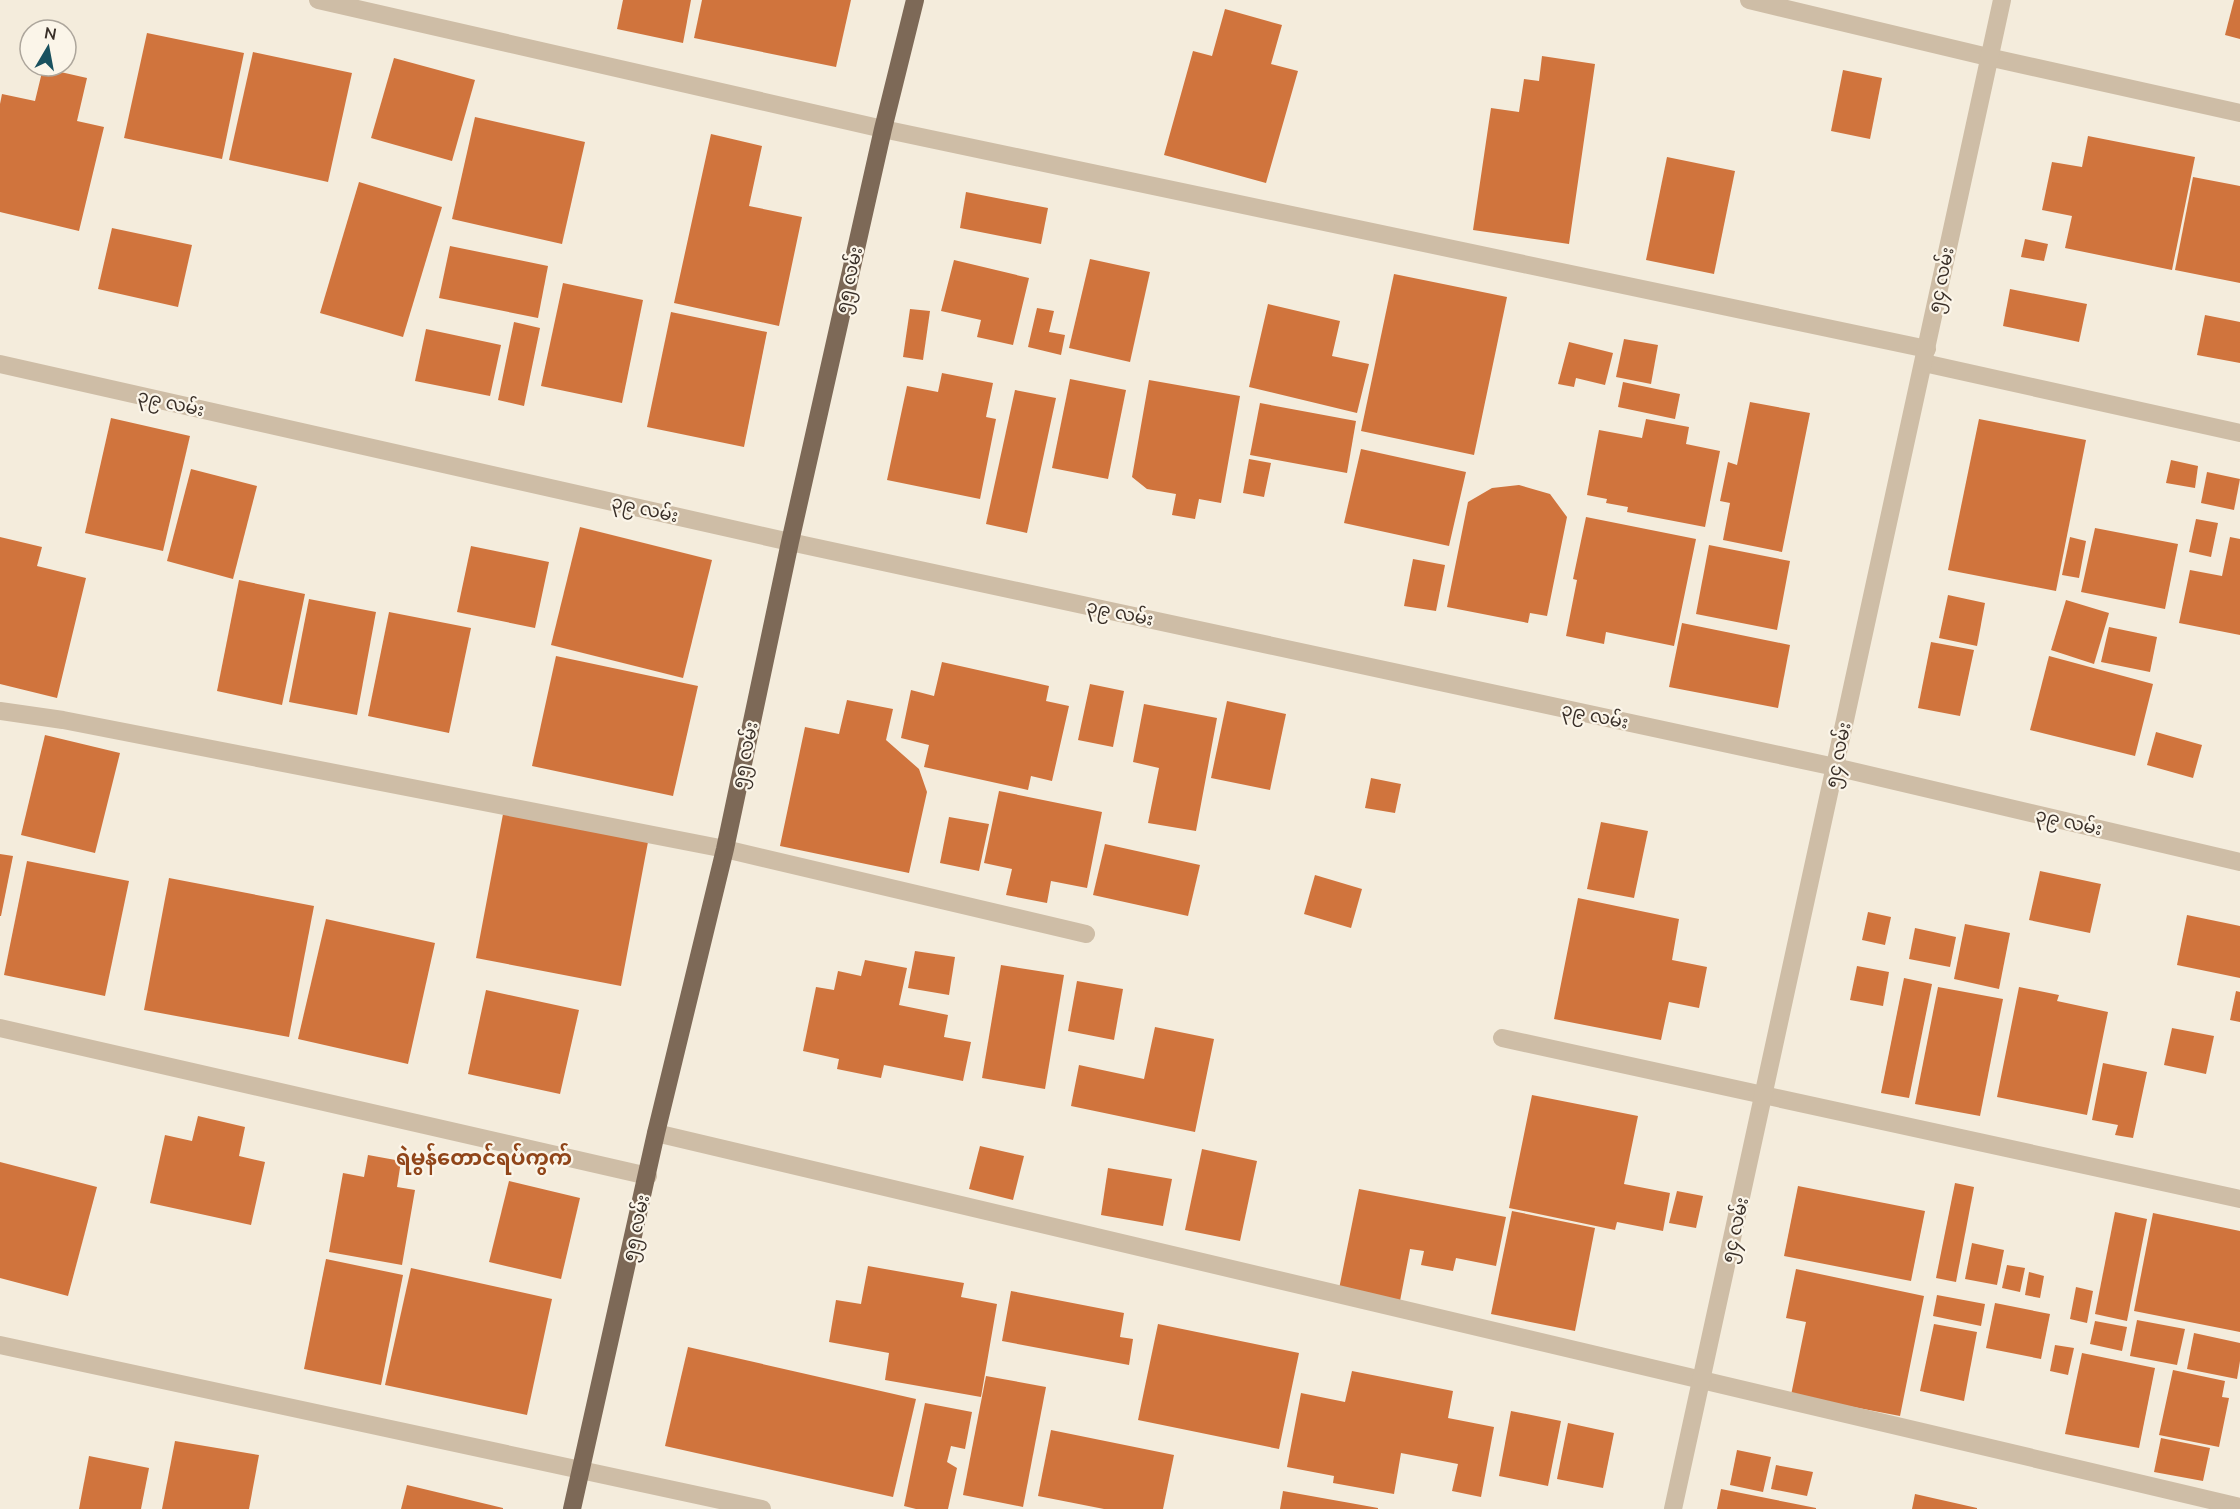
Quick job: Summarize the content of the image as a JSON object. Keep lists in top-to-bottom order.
{
  "streets": {
    "main road": ["၅၅ လမ်း"],
    "street": ["၅၄ လမ်း", "၃၉ လမ်း"]
  },
  "crossings": [
    ["၅၅ လမ်း", "၃၉ လမ်း"],
    ["၅၄ လမ်း", "၃၉ လမ်း"]
  ],
  "districts": ["ရဲမွန်တောင်ရပ်ကွက်"],
  "north": "top"
}
